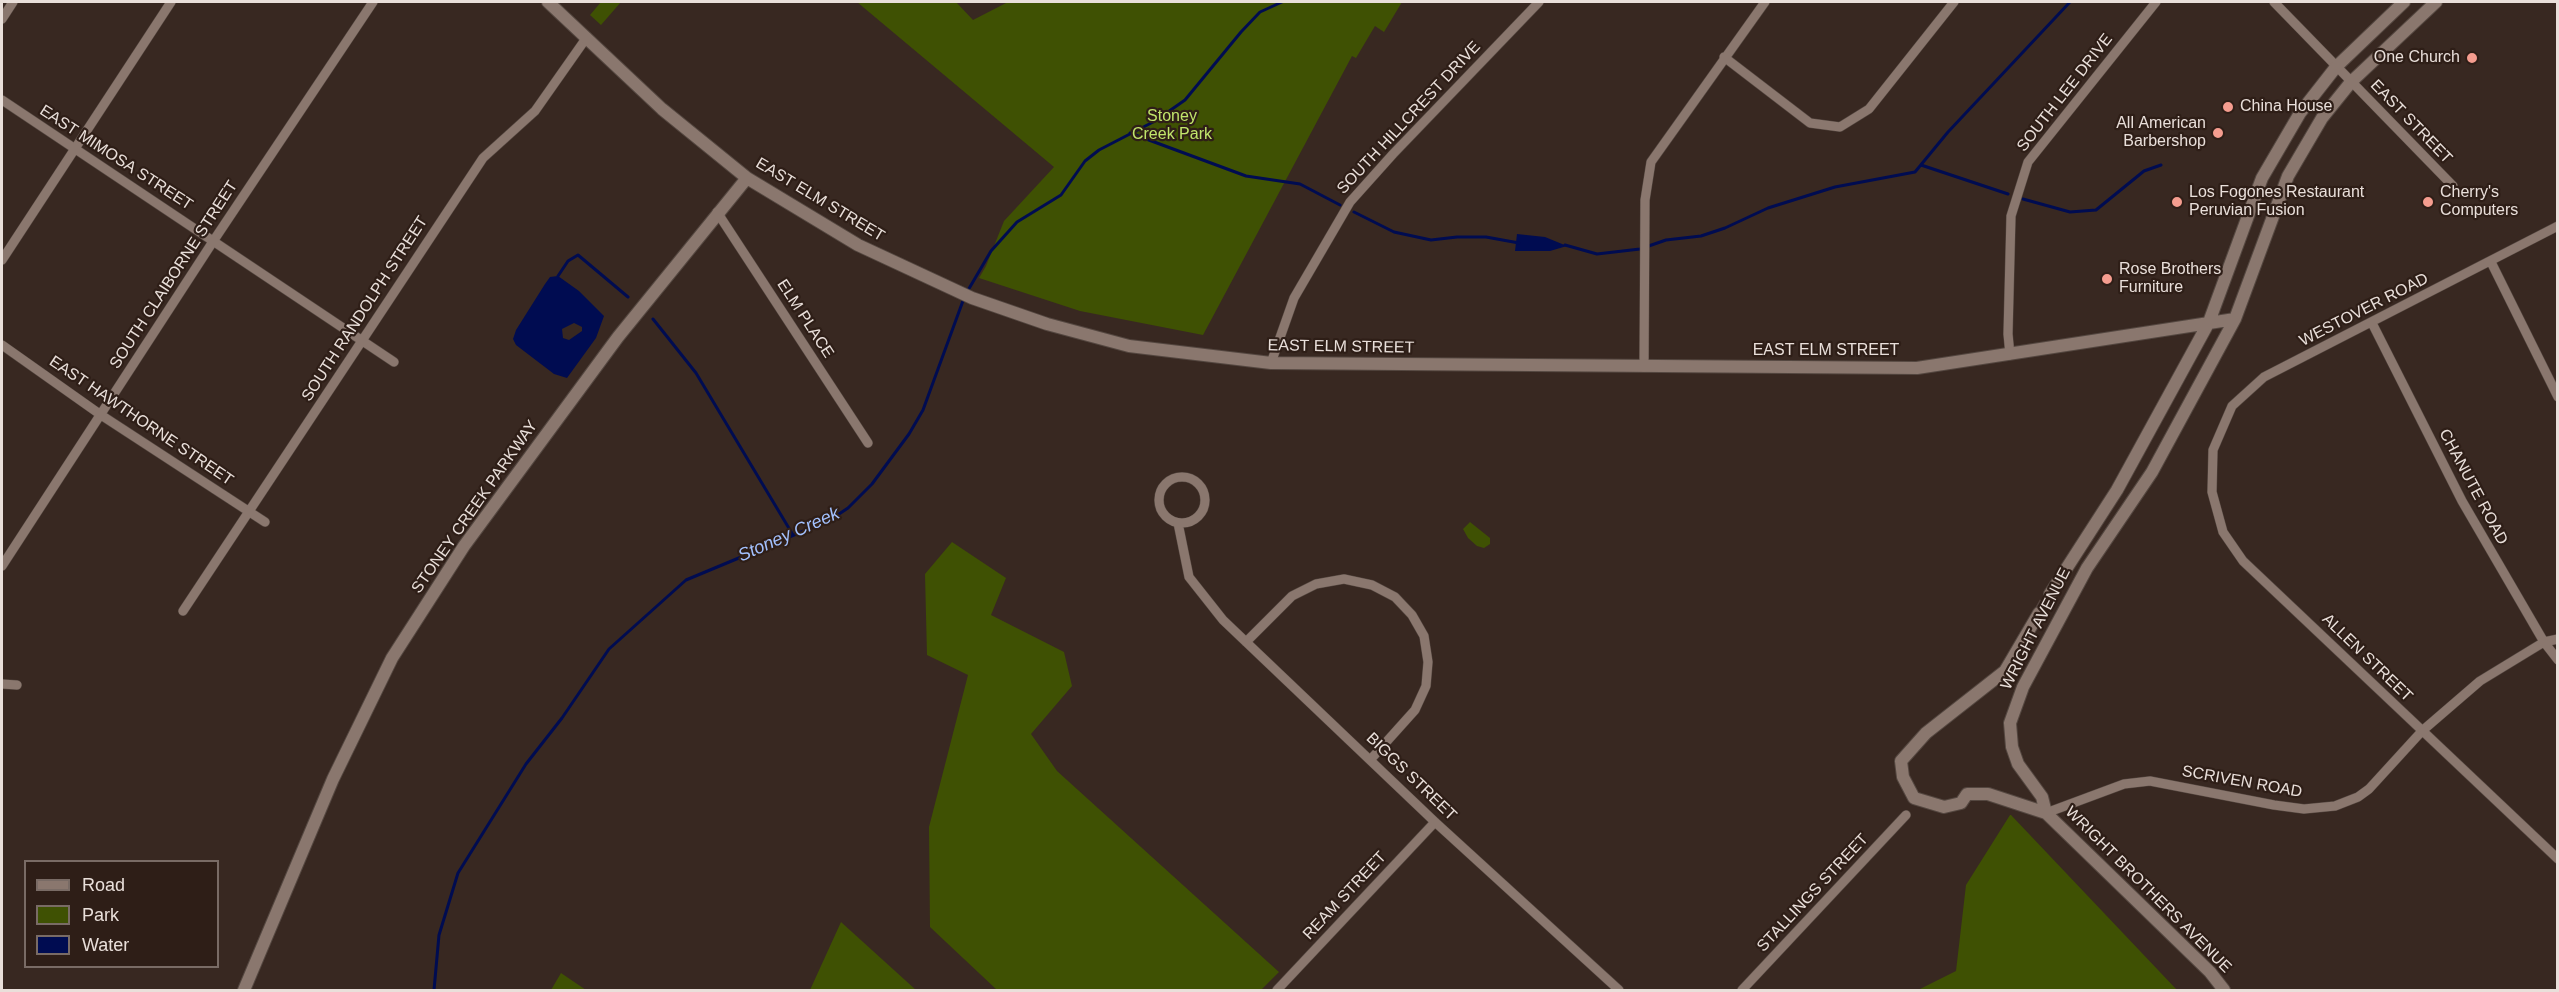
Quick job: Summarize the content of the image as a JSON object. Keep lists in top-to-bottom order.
{
  "streets": {
    "street": [
      "SOUTH LEE DRIVE",
      "SOUTH HILLCREST DRIVE",
      "EAST STREET",
      "EAST MIMOSA STREET",
      "EAST ELM STREET",
      "SOUTH CLAIBORNE STREET",
      "SOUTH RANDOLPH STREET",
      "WESTOVER ROAD",
      "ELM PLACE",
      "EAST HAWTHORNE STREET",
      "CHANUTE ROAD",
      "STONEY CREEK PARKWAY",
      "WRIGHT AVENUE",
      "ALLEN STREET",
      "BIGGS STREET",
      "SCRIVEN ROAD",
      "WRIGHT BROTHERS AVENUE",
      "STALLINGS STREET",
      "REAM STREET"
    ]
  },
  "crossings": [
    ["SOUTH LEE DRIVE", "EAST ELM STREET"],
    ["SOUTH HILLCREST DRIVE", "EAST ELM STREET"],
    ["EAST STREET", "WRIGHT AVENUE"],
    ["EAST MIMOSA STREET", "SOUTH CLAIBORNE STREET"],
    ["EAST MIMOSA STREET", "SOUTH RANDOLPH STREET"],
    ["EAST ELM STREET", "SOUTH RANDOLPH STREET"],
    ["EAST ELM STREET", "STONEY CREEK PARKWAY"],
    ["EAST ELM STREET", "WRIGHT AVENUE"],
    ["SOUTH CLAIBORNE STREET", "EAST HAWTHORNE STREET"],
    ["SOUTH RANDOLPH STREET", "EAST HAWTHORNE STREET"],
    ["WESTOVER ROAD", "CHANUTE ROAD"],
    ["WESTOVER ROAD", "ALLEN STREET"],
    ["ELM PLACE", "STONEY CREEK PARKWAY"],
    ["CHANUTE ROAD", "SCRIVEN ROAD"],
    ["WRIGHT AVENUE", "SCRIVEN ROAD"],
    ["WRIGHT AVENUE", "WRIGHT BROTHERS AVENUE"],
    ["ALLEN STREET", "SCRIVEN ROAD"],
    ["BIGGS STREET", "REAM STREET"],
    ["SCRIVEN ROAD", "WRIGHT BROTHERS AVENUE"]
  ],
  "water": ["Stoney Creek"],
  "parks": ["Stoney Creek Park"],
  "places": [
    "One Church",
    "China House",
    "All American Barbershop",
    "Los Fogones Restaurant Peruvian Fusion",
    "Cherry's Computers",
    "Rose Brothers Furniture"
  ],
  "legend": ["Road", "Park", "Water"]
}
